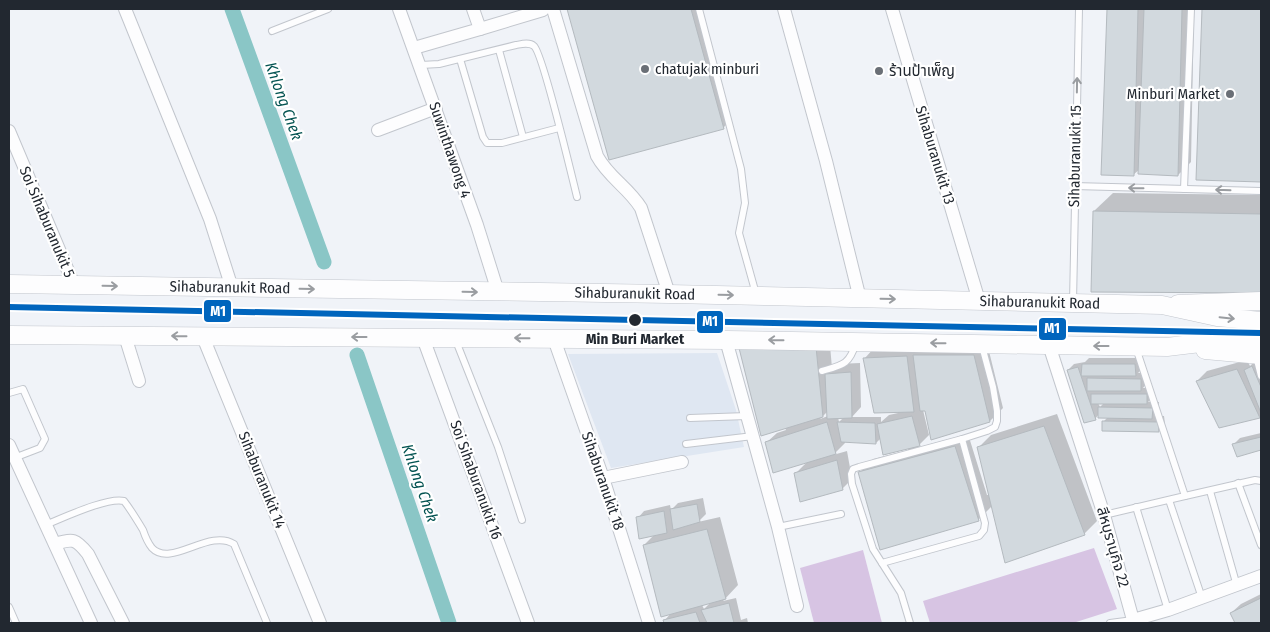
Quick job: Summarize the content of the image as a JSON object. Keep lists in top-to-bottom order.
{
  "streets": {
    "main road": ["Sihaburanukit Road"],
    "street": [
      "Suwinthawong 4",
      "Sihaburanukit 13",
      "Soi Sihaburanukit 5",
      "Sihaburanukit 14",
      "Soi Sihaburanukit 16",
      "Sihaburanukit 18",
      "สีหบุรานุกิจ 22"
    ],
    "lane": ["Sihaburanukit 15"]
  },
  "crossings": [
    ["Suwinthawong 4", "Sihaburanukit Road"],
    ["Sihaburanukit 13", "Sihaburanukit Road"],
    ["Sihaburanukit 15", "Sihaburanukit Road"],
    ["Soi Sihaburanukit 5", "Sihaburanukit Road"]
  ],
  "one_way": ["Sihaburanukit 15"],
  "water": ["Khlong Chek"],
  "places": [
    "chatujak minburi",
    "ร้านป้าเพ็ญ",
    "Minburi Market",
    "Min Buri Market"
  ],
  "lines": ["transit line M1"]
}
